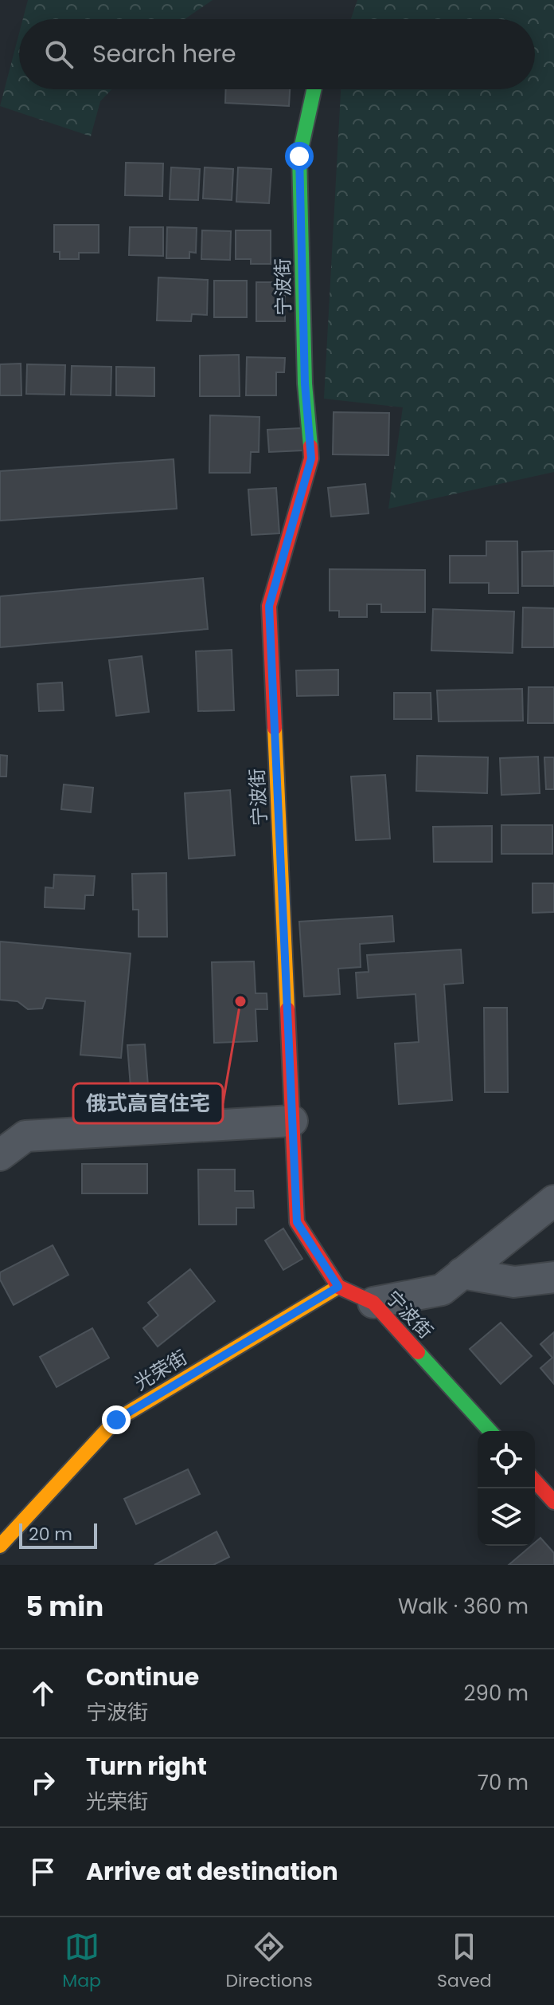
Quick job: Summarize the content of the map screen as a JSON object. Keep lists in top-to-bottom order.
{
  "streets": {
    "street": ["宁波街", "光荣街"]
  },
  "crossings": [
    ["宁波街", "光荣街"]
  ],
  "places": ["俄式高官住宅"],
  "scale_bar": "20 m",
  "page": {
    "search": "Search here",
    "scale": "20 m",
    "heading": ["5 min", "Walk · 360 m"],
    "list": [
      ["Continue", "宁波街", "290 m"],
      ["Turn right", "光荣街", "70 m"],
      "Arrive at destination"
    ],
    "nav": ["Map", "Directions", "Saved"]
  }
}
